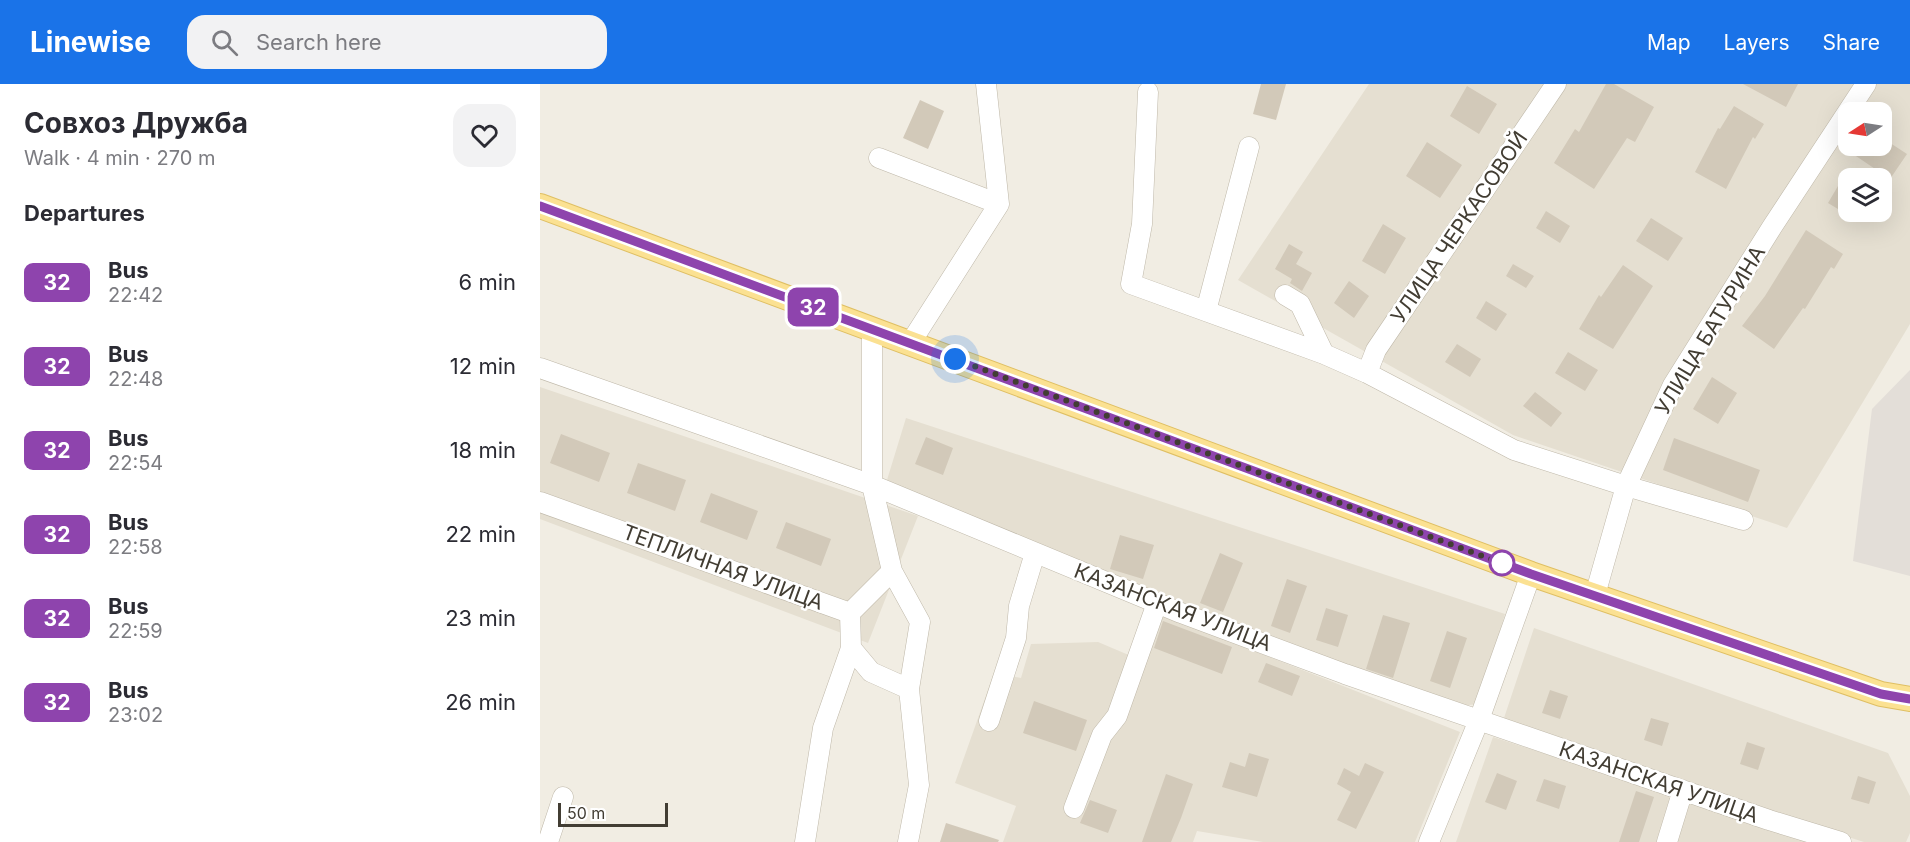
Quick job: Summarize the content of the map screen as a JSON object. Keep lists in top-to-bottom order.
{
  "streets": {
    "street": [
      "УЛИЦА ЧЕРКАСОВОЙ",
      "УЛИЦА БАТУРИНА",
      "ТЕПЛИЧНАЯ УЛИЦА",
      "КАЗАНСКАЯ УЛИЦА"
    ]
  },
  "lines": ["bus line 32"],
  "scale_bar": "50 m",
  "north": "left",
  "page": {
    "header": "Linewise",
    "search": "Search here",
    "nav": ["Map", "Layers", "Share"],
    "heading": [
      ["Совхоз Дружба", "Walk · 4 min · 270 m"],
      "Departures"
    ],
    "on_map": "32",
    "list": [
      {
        "mark": "32",
        "name": "Bus",
        "note": "22:42",
        "value": "6 min"
      },
      {
        "mark": "32",
        "name": "Bus",
        "note": "22:48",
        "value": "12 min"
      },
      {
        "mark": "32",
        "name": "Bus",
        "note": "22:54",
        "value": "18 min"
      },
      {
        "mark": "32",
        "name": "Bus",
        "note": "22:58",
        "value": "22 min"
      },
      {
        "mark": "32",
        "name": "Bus",
        "note": "22:59",
        "value": "23 min"
      },
      {
        "mark": "32",
        "name": "Bus",
        "note": "23:02",
        "value": "26 min"
      }
    ],
    "scale": "50 m"
  }
}
